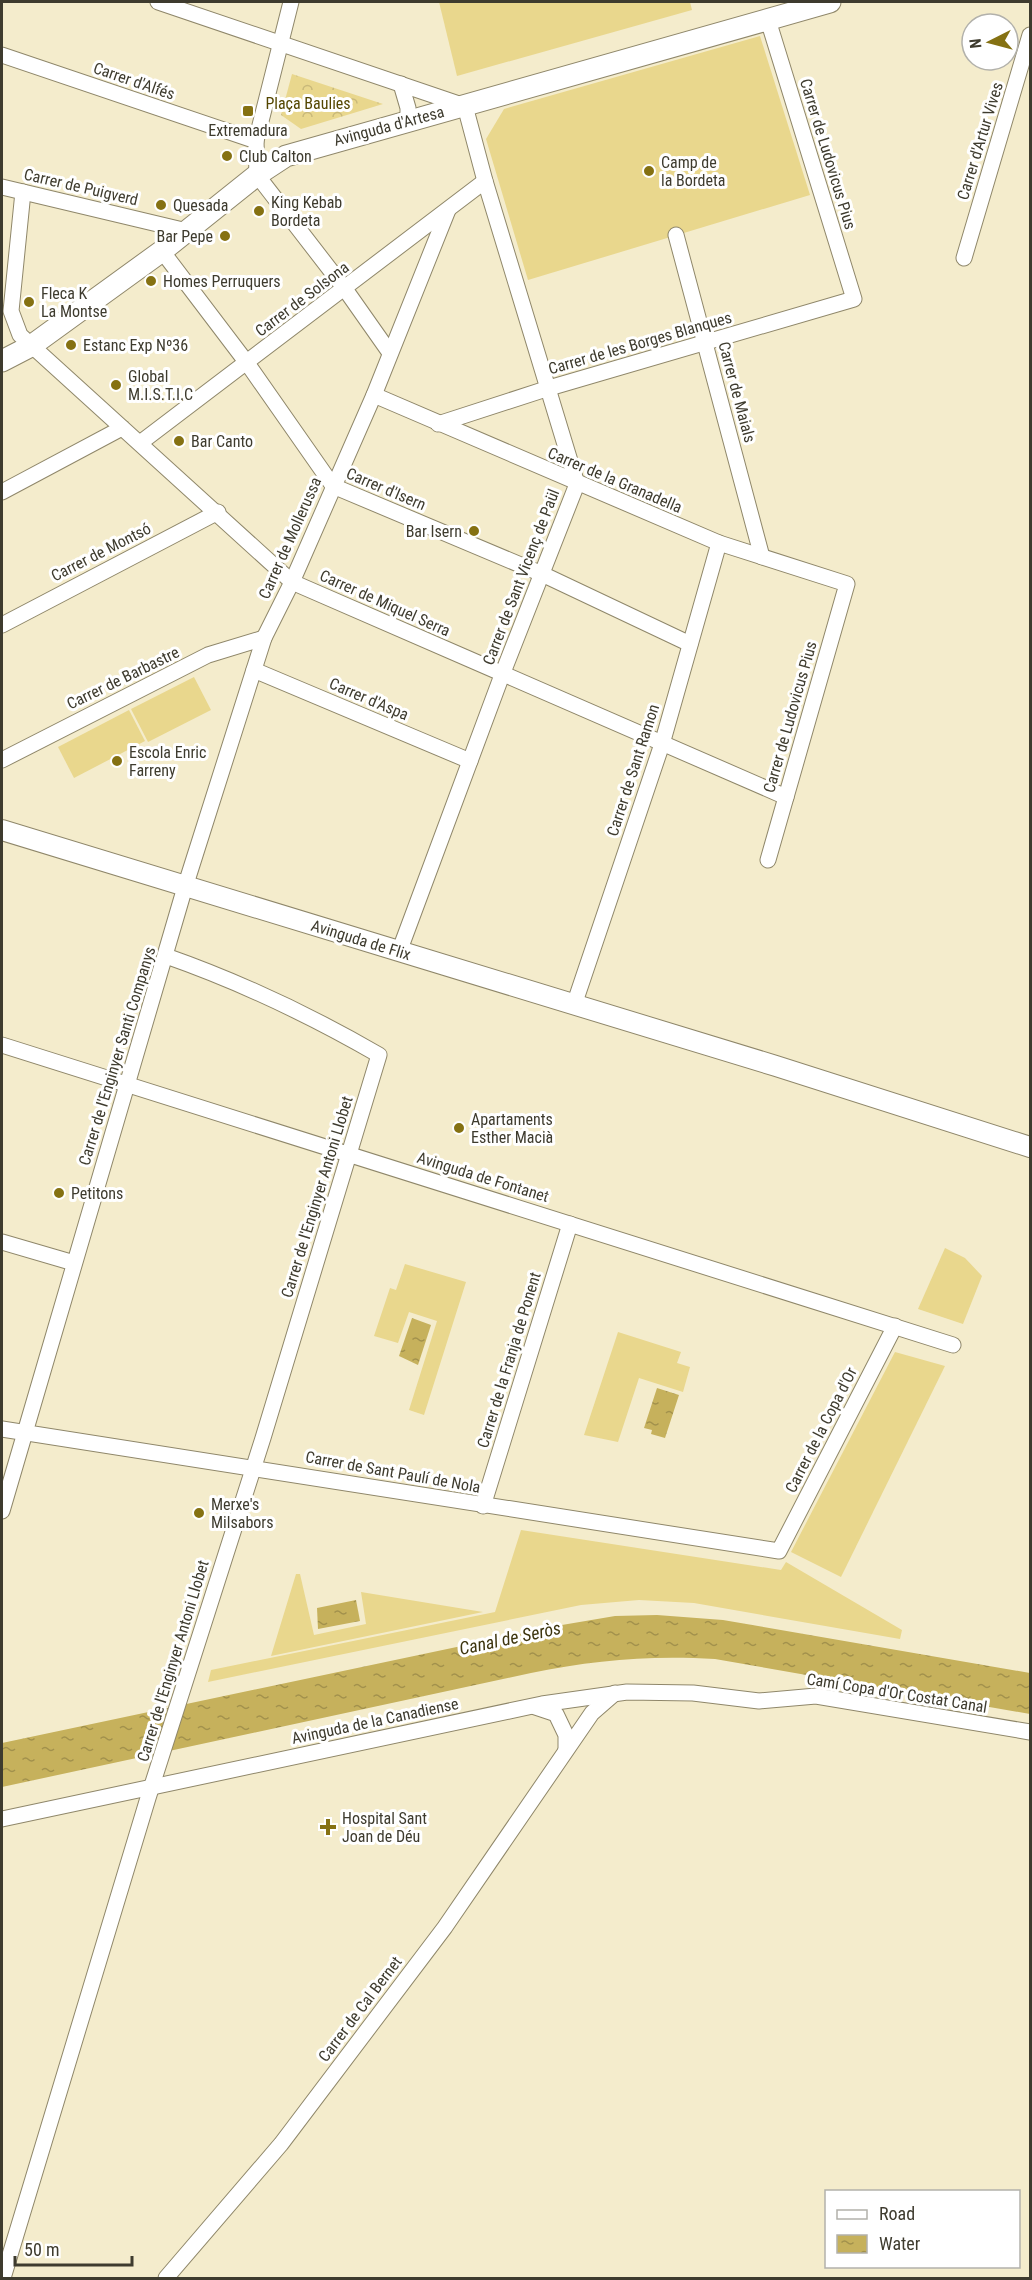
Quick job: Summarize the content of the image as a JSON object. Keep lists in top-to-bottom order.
{
  "streets": {
    "main road": ["Avinguda d'Artesa"],
    "street": [
      "Carrer d'Alfés",
      "Carrer d'Artur Vives",
      "Carrer de Ludovicus Pius",
      "Carrer de Puigverd",
      "Carrer de Solsona",
      "Carrer de les Borges Blanques",
      "Carrer de Maials",
      "Carrer de la Granadella",
      "Carrer d'Isern",
      "Carrer de Mollerussa",
      "Carrer de Montsó",
      "Carrer de Sant Vicenç de Paül",
      "Carrer de Miquel Serra",
      "Carrer de Barbastre",
      "Carrer d'Aspa",
      "Carrer de Sant Ramon",
      "Avinguda de Flix",
      "Carrer de l'Enginyer Santi Companys",
      "Avinguda de Fontanet",
      "Carrer de l'Enginyer Antoni Llobet",
      "Carrer de la Franja de Ponent",
      "Carrer de la Copa d'Or",
      "Carrer de Sant Paulí de Nola",
      "Camí Copa d'Or Costat Canal",
      "Avinguda de la Canadiense",
      "Carrer de Cal Bernet"
    ]
  },
  "crossings": [
    ["Avinguda d'Artesa", "Carrer de Ludovicus Pius"],
    ["Avinguda d'Artesa", "Carrer de Puigverd"],
    ["Avinguda d'Artesa", "Carrer d'Isern"],
    ["Avinguda d'Artesa", "Carrer de Sant Vicenç de Paül"],
    ["Avinguda d'Artesa", "Carrer de Miquel Serra"],
    ["Carrer de Ludovicus Pius", "Carrer de les Borges Blanques"],
    ["Carrer de Ludovicus Pius", "Carrer de la Granadella"],
    ["Carrer de Ludovicus Pius", "Carrer de Miquel Serra"],
    ["Carrer de Puigverd", "Carrer de Miquel Serra"],
    ["Carrer de Solsona", "Carrer d'Isern"],
    ["Carrer de Solsona", "Carrer de Mollerussa"],
    ["Carrer de Solsona", "Carrer de Sant Vicenç de Paül"],
    ["Carrer de Solsona", "Carrer de Miquel Serra"],
    ["Carrer de les Borges Blanques", "Carrer de Maials"],
    ["Carrer de les Borges Blanques", "Carrer de la Granadella"],
    ["Carrer de les Borges Blanques", "Carrer de Sant Vicenç de Paül"],
    ["Carrer de Maials", "Carrer de la Granadella"],
    ["Carrer de la Granadella", "Carrer de Mollerussa"],
    ["Carrer de la Granadella", "Carrer de Sant Vicenç de Paül"],
    ["Carrer de la Granadella", "Carrer de Sant Ramon"],
    ["Carrer d'Isern", "Carrer de Mollerussa"],
    ["Carrer d'Isern", "Carrer de Sant Vicenç de Paül"],
    ["Carrer d'Isern", "Carrer de Sant Ramon"],
    ["Carrer de Mollerussa", "Carrer de Miquel Serra"],
    ["Carrer de Mollerussa", "Carrer de Barbastre"],
    ["Carrer de Mollerussa", "Carrer d'Aspa"],
    ["Carrer de Mollerussa", "Avinguda de Flix"],
    ["Carrer de Mollerussa", "Carrer de l'Enginyer Santi Companys"],
    ["Carrer de Montsó", "Carrer de Miquel Serra"],
    ["Carrer de Sant Vicenç de Paül", "Carrer de Miquel Serra"],
    ["Carrer de Sant Vicenç de Paül", "Carrer d'Aspa"],
    ["Carrer de Sant Vicenç de Paül", "Avinguda de Flix"],
    ["Carrer de Miquel Serra", "Carrer de Sant Ramon"],
    ["Carrer de Sant Ramon", "Avinguda de Flix"],
    ["Avinguda de Flix", "Carrer de l'Enginyer Santi Companys"],
    ["Carrer de l'Enginyer Santi Companys", "Avinguda de Fontanet"],
    ["Carrer de l'Enginyer Santi Companys", "Carrer de l'Enginyer Antoni Llobet"],
    ["Carrer de l'Enginyer Santi Companys", "Carrer de Sant Paulí de Nola"],
    ["Avinguda de Fontanet", "Carrer de l'Enginyer Antoni Llobet"],
    ["Avinguda de Fontanet", "Carrer de la Franja de Ponent"],
    ["Avinguda de Fontanet", "Carrer de la Copa d'Or"],
    ["Carrer de l'Enginyer Antoni Llobet", "Carrer de Sant Paulí de Nola"],
    ["Carrer de l'Enginyer Antoni Llobet", "Avinguda de la Canadiense"],
    ["Carrer de la Franja de Ponent", "Carrer de Sant Paulí de Nola"],
    ["Carrer de la Copa d'Or", "Carrer de Sant Paulí de Nola"],
    ["Camí Copa d'Or Costat Canal", "Avinguda de la Canadiense"],
    ["Avinguda de la Canadiense", "Carrer de Cal Bernet"]
  ],
  "water": ["Canal de Seròs"],
  "parks": ["Plaça Baulies"],
  "places": {
    "transit": ["Extremadura"],
    "other": [
      "Club Calton",
      "Camp de la Bordeta",
      "Quesada",
      "King Kebab Bordeta",
      "Bar Pepe",
      "Homes Perruquers",
      "Fleca K La Montse",
      "Estanc Exp Nº36",
      "Global M.I.S.T.I.C",
      "Bar Canto",
      "Bar Isern",
      "Escola Enric Farreny",
      "Apartaments Esther Macià",
      "Petitons",
      "Merxe's Milsabors"
    ],
    "health": ["Hospital Sant Joan de Déu"]
  },
  "legend": ["Road", "Water"],
  "scale_bar": "50 m",
  "north": "left"
}
